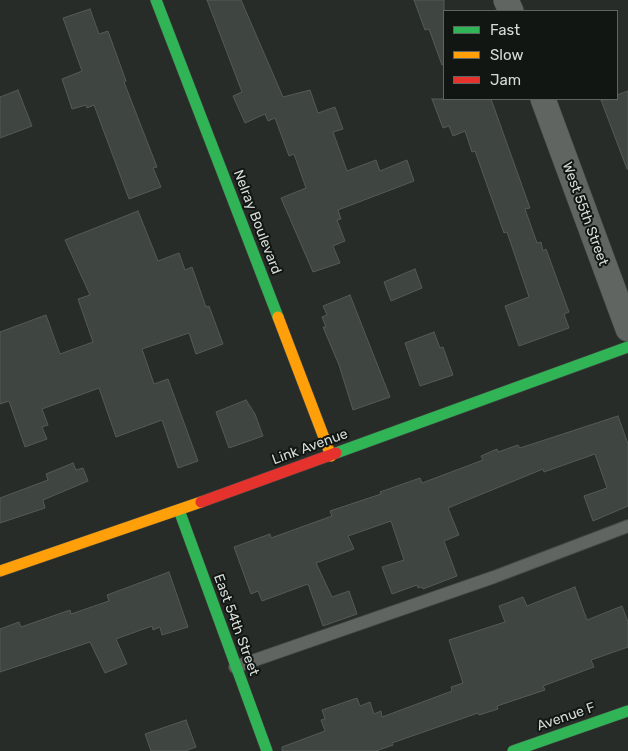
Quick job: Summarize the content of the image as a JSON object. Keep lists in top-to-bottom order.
{
  "streets": {
    "street": [
      "West 55th Street",
      "Nelray Boulevard",
      "Link Avenue",
      "East 54th Street",
      "Avenue F"
    ]
  },
  "crossings": [
    ["Nelray Boulevard", "Link Avenue"],
    ["Link Avenue", "East 54th Street"]
  ],
  "legend": ["Fast", "Slow", "Jam"]
}
